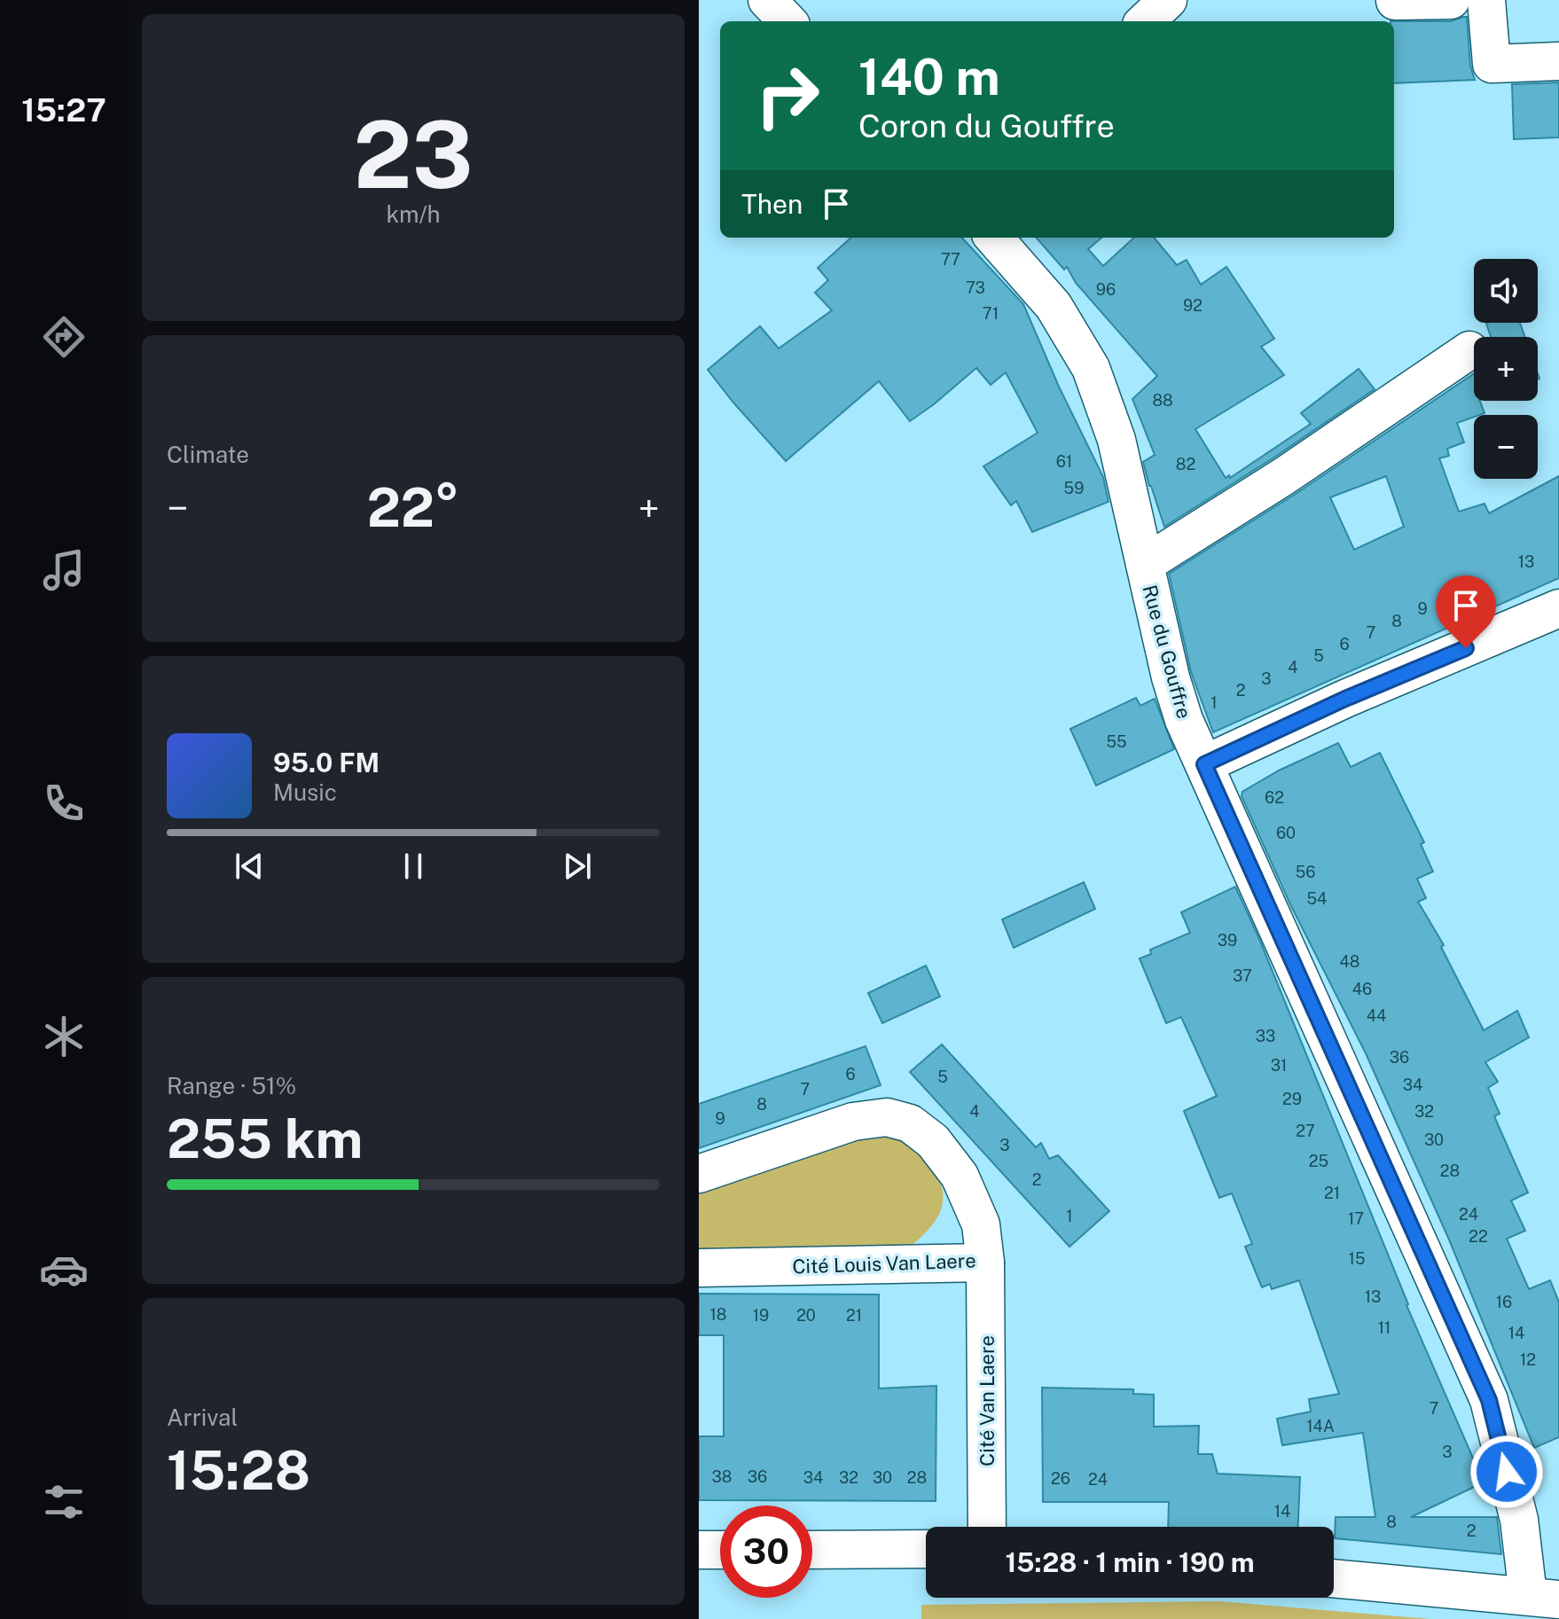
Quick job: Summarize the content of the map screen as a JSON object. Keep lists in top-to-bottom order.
{
  "streets": {
    "street": ["Rue du Gouffre", "Cité Louis Van Laere", "Cité Van Laere"]
  },
  "crossings": [
    ["Cité Louis Van Laere", "Cité Van Laere"]
  ],
  "house_numbers": [
    "77",
    "73",
    "96",
    "92",
    "71",
    "88",
    "61",
    "82",
    "59",
    "13",
    "9",
    "8",
    "7",
    "6",
    "5",
    "4",
    "3",
    "2",
    "1",
    "55",
    "62",
    "60",
    "56",
    "54",
    "39",
    "48",
    "37",
    "46",
    "44",
    "33",
    "36",
    "31",
    "6",
    "5",
    "34",
    "7",
    "29",
    "8",
    "4",
    "32",
    "9",
    "27",
    "30",
    "3",
    "25",
    "28",
    "2",
    "21",
    "24",
    "1",
    "17",
    "22",
    "15",
    "13",
    "16",
    "18",
    "19",
    "20",
    "21",
    "11",
    "14",
    "12",
    "7",
    "14A",
    "3",
    "38",
    "36",
    "34",
    "32",
    "30",
    "28",
    "26",
    "24",
    "14",
    "8",
    "2"
  ],
  "page": {
    "tabs": "15:27",
    "tile": [
      ["23", "km/h"],
      "Climate",
      ["Range · 51%", "255 km"],
      ["Arrival", "15:28"]
    ],
    "turn": ["140 m", "Coron du Gouffre"],
    "then": "Then",
    "map_buttons": ["+", "−"],
    "heat": ["−", "22°", "+"],
    "song": ["95.0 FM", "Music"],
    "limit": "30",
    "trip": "15:28 · 1 min · 190 m"
  }
}
